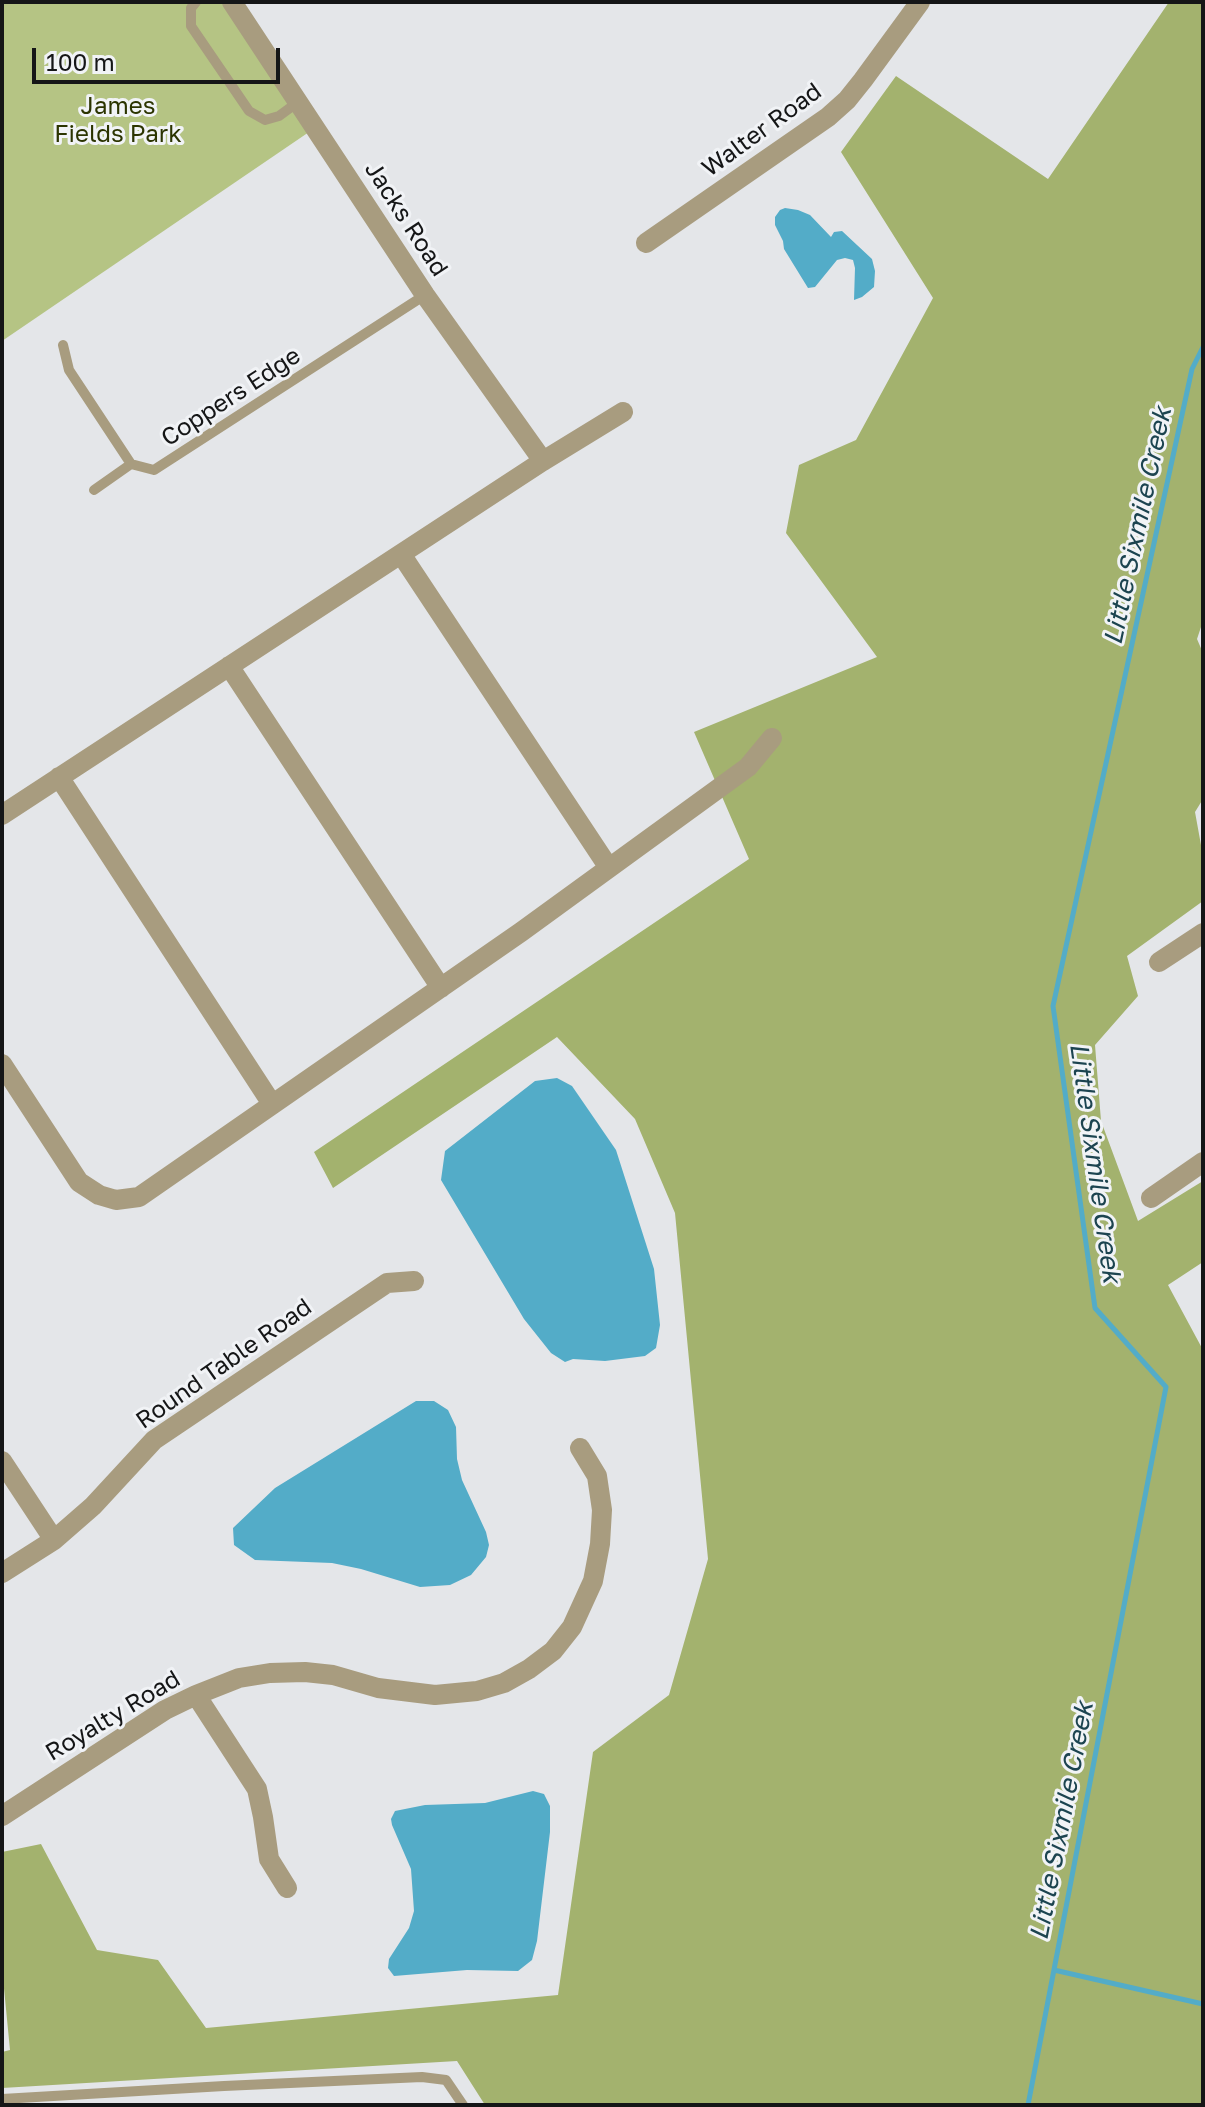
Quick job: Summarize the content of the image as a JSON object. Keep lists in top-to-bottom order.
{
  "streets": {
    "street": [
      "Walter Road",
      "Jacks Road",
      "Round Table Road",
      "Royalty Road"
    ],
    "lane": ["Coppers Edge"]
  },
  "crossings": [
    ["Jacks Road", "Coppers Edge"]
  ],
  "water": ["Little Sixmile Creek"],
  "parks": ["James Fields Park"],
  "scale_bar": "100 m"
}
